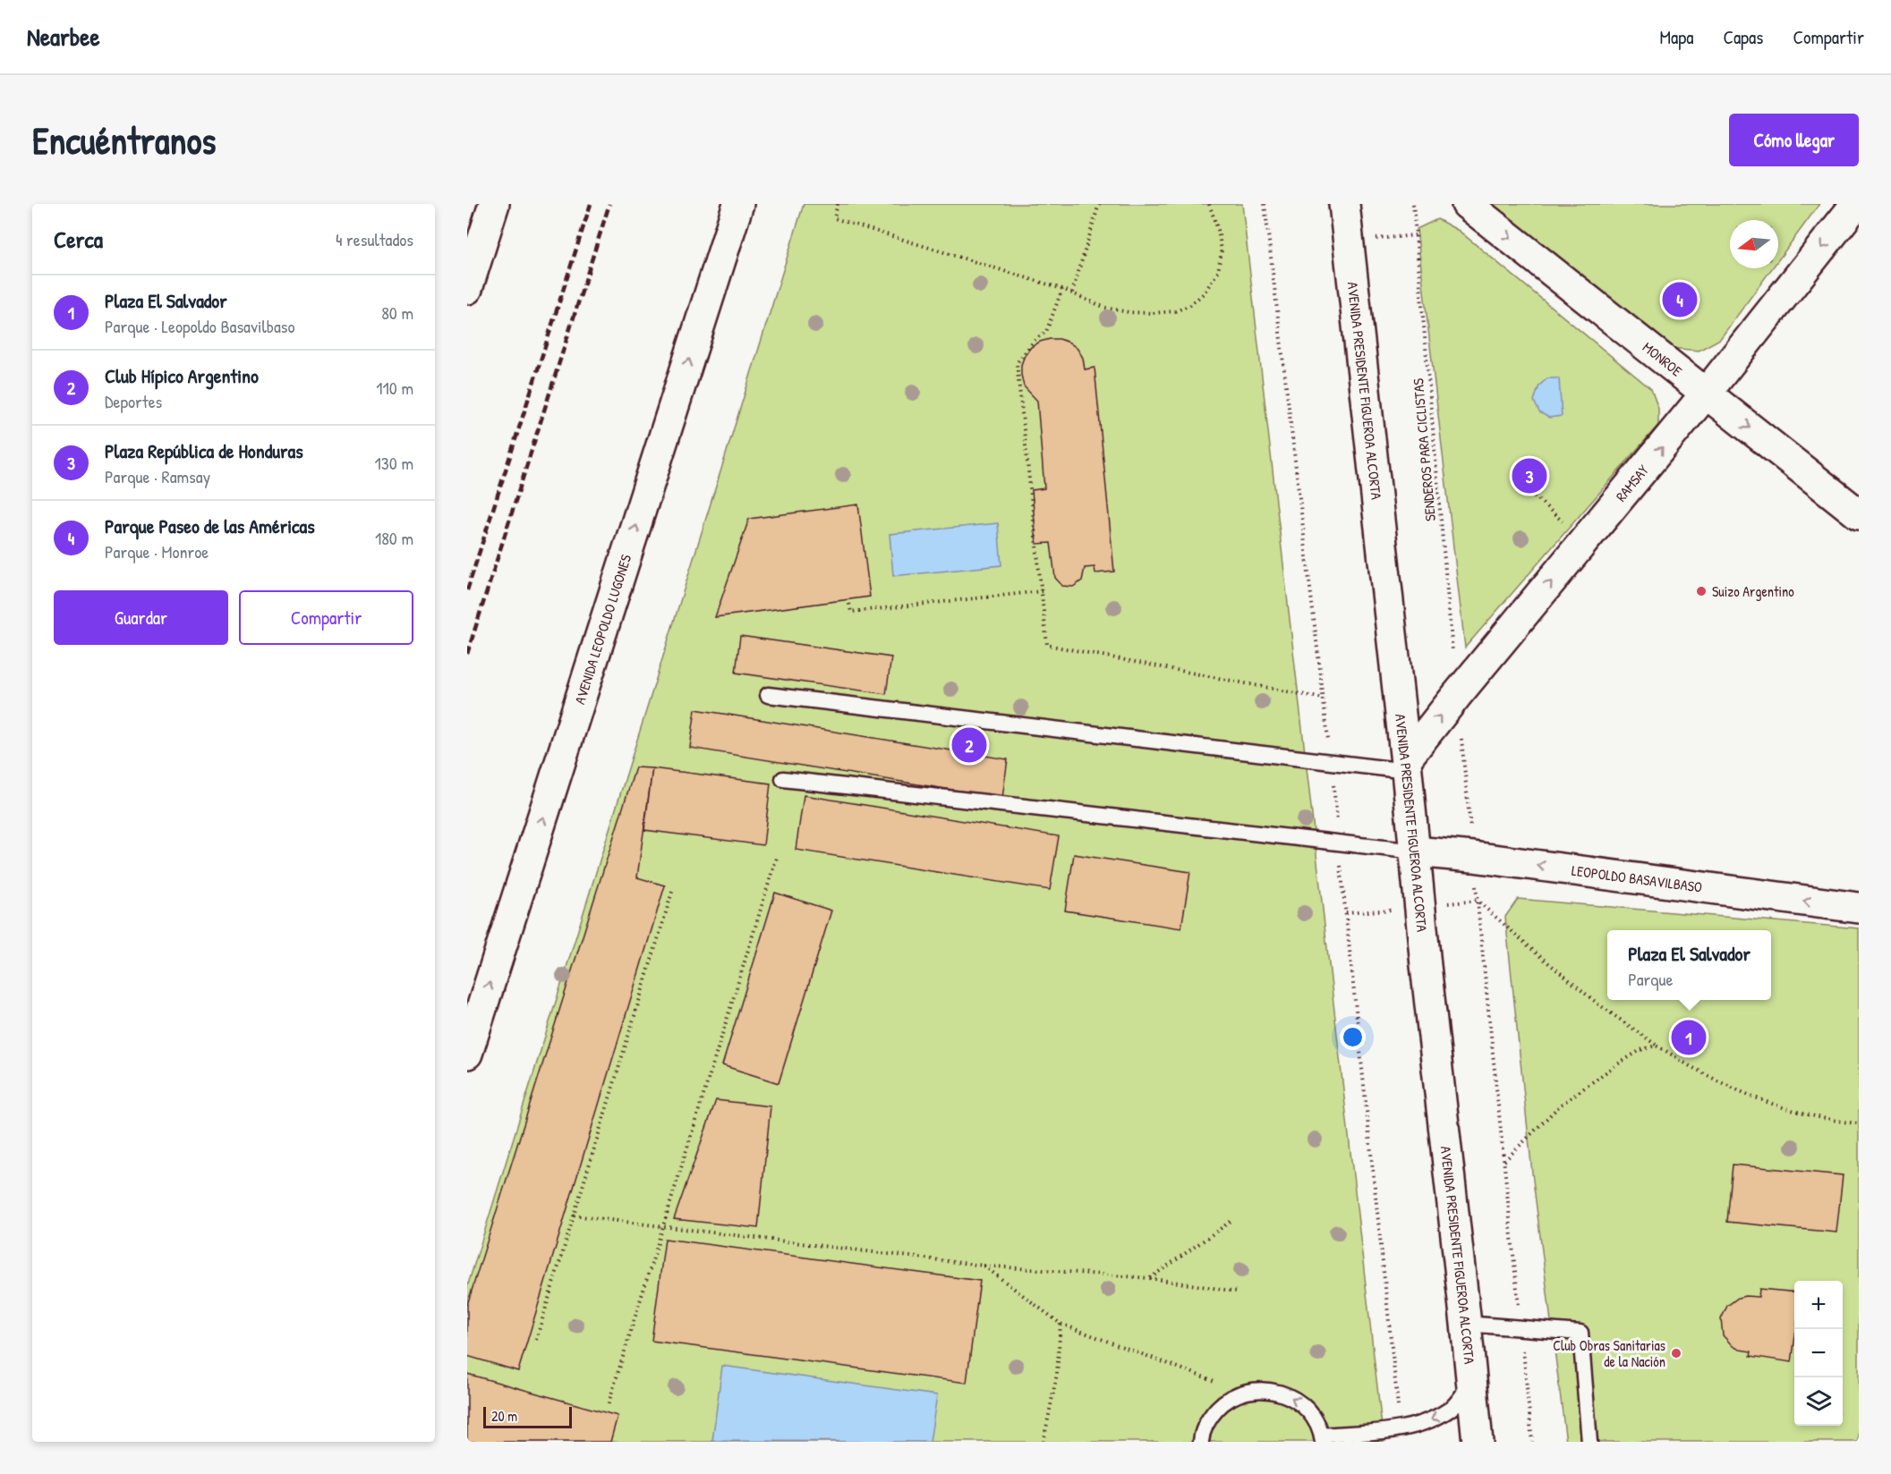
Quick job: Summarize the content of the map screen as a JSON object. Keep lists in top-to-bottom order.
{
  "streets": {
    "main road": [
      "MONROE",
      "AVENIDA PRESIDENTE FIGUEROA ALCORTA",
      "RAMSAY",
      "AVENIDA LEOPOLDO LUGONES",
      "LEOPOLDO BASAVILBASO"
    ],
    "path": ["SENDEROS PARA CICLISTAS"]
  },
  "crossings": [
    ["MONROE", "RAMSAY"],
    ["AVENIDA PRESIDENTE FIGUEROA ALCORTA", "RAMSAY"],
    ["AVENIDA PRESIDENTE FIGUEROA ALCORTA", "LEOPOLDO BASAVILBASO"],
    ["SENDEROS PARA CICLISTAS", "RAMSAY"],
    ["SENDEROS PARA CICLISTAS", "LEOPOLDO BASAVILBASO"]
  ],
  "one_way": ["MONROE", "AVENIDA LEOPOLDO LUGONES", "LEOPOLDO BASAVILBASO"],
  "places": ["Suizo Argentino", "Club Obras Sanitarias de la Nación"],
  "scale_bar": "20 m",
  "north": "left",
  "page": {
    "header": "Nearbee",
    "nav": ["Mapa", "Capas", "Compartir"],
    "buttons": [
      "Cómo llegar",
      ["Guardar", "Compartir"]
    ],
    "title": "Encuéntranos",
    "heading": ["Cerca", "4 resultados"],
    "list": [
      {
        "mark": "1",
        "name": "Plaza El Salvador",
        "note": "Parque · Leopoldo Basavilbaso",
        "value": "80 m"
      },
      {
        "mark": "2",
        "name": "Club Hípico Argentino",
        "note": "Deportes",
        "value": "110 m"
      },
      {
        "mark": "3",
        "name": "Plaza República de Honduras",
        "note": "Parque · Ramsay",
        "value": "130 m"
      },
      {
        "mark": "4",
        "name": "Parque Paseo de las Américas",
        "note": "Parque · Monroe",
        "value": "180 m"
      }
    ],
    "pins": [
      "4",
      "3",
      "2",
      "1"
    ],
    "popup": ["Plaza El Salvador", "Parque"],
    "map_buttons": ["+", "−"],
    "scale": "20 m"
  }
}
